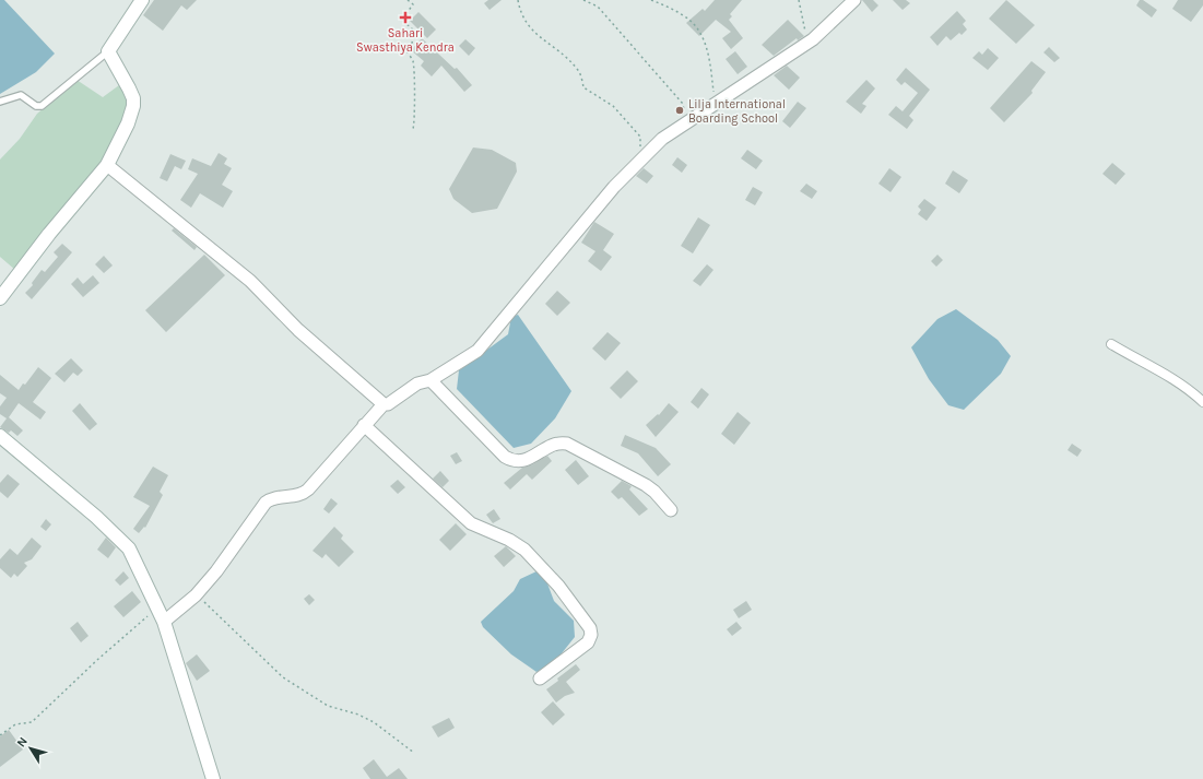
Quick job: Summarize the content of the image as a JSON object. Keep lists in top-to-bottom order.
{
  "places": {
    "health": ["Sahari Swasthiya Kendra"],
    "other": ["Lilja International Boarding School"]
  },
  "north": "top left"
}
